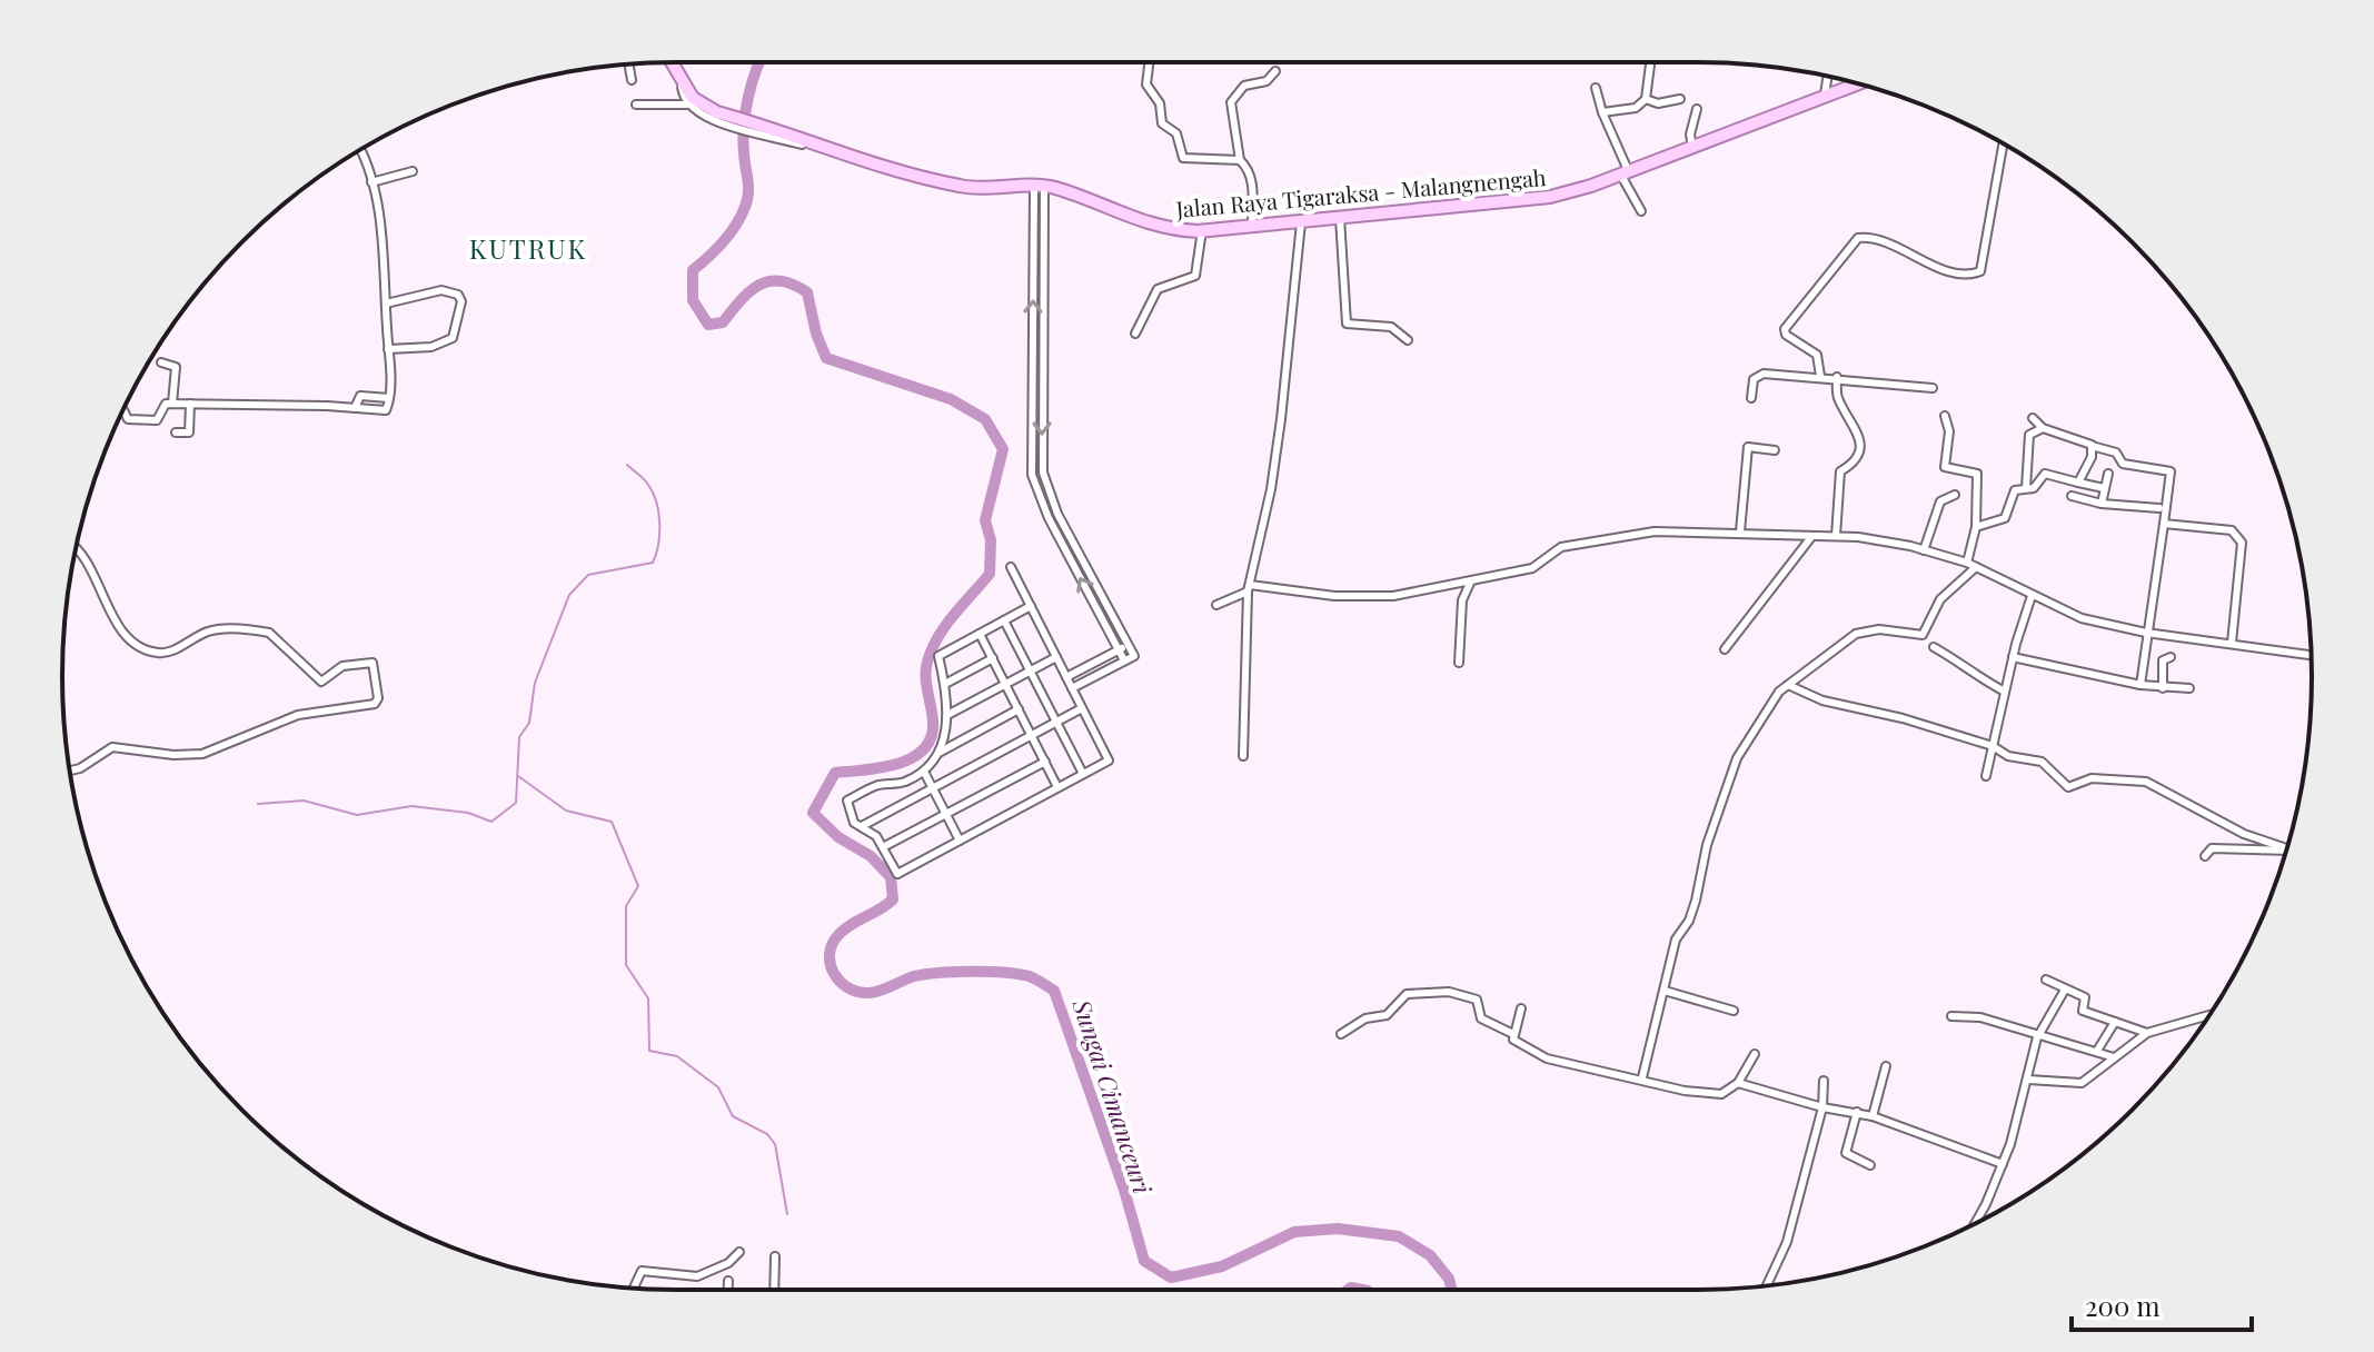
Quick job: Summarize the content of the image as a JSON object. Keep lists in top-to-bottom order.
{
  "streets": {
    "main road": ["Jalan Raya Tigaraksa - Malangnengah"]
  },
  "districts": ["KUTRUK"],
  "water": ["Sungai Cimanceuri"],
  "scale_bar": "200 m"
}
